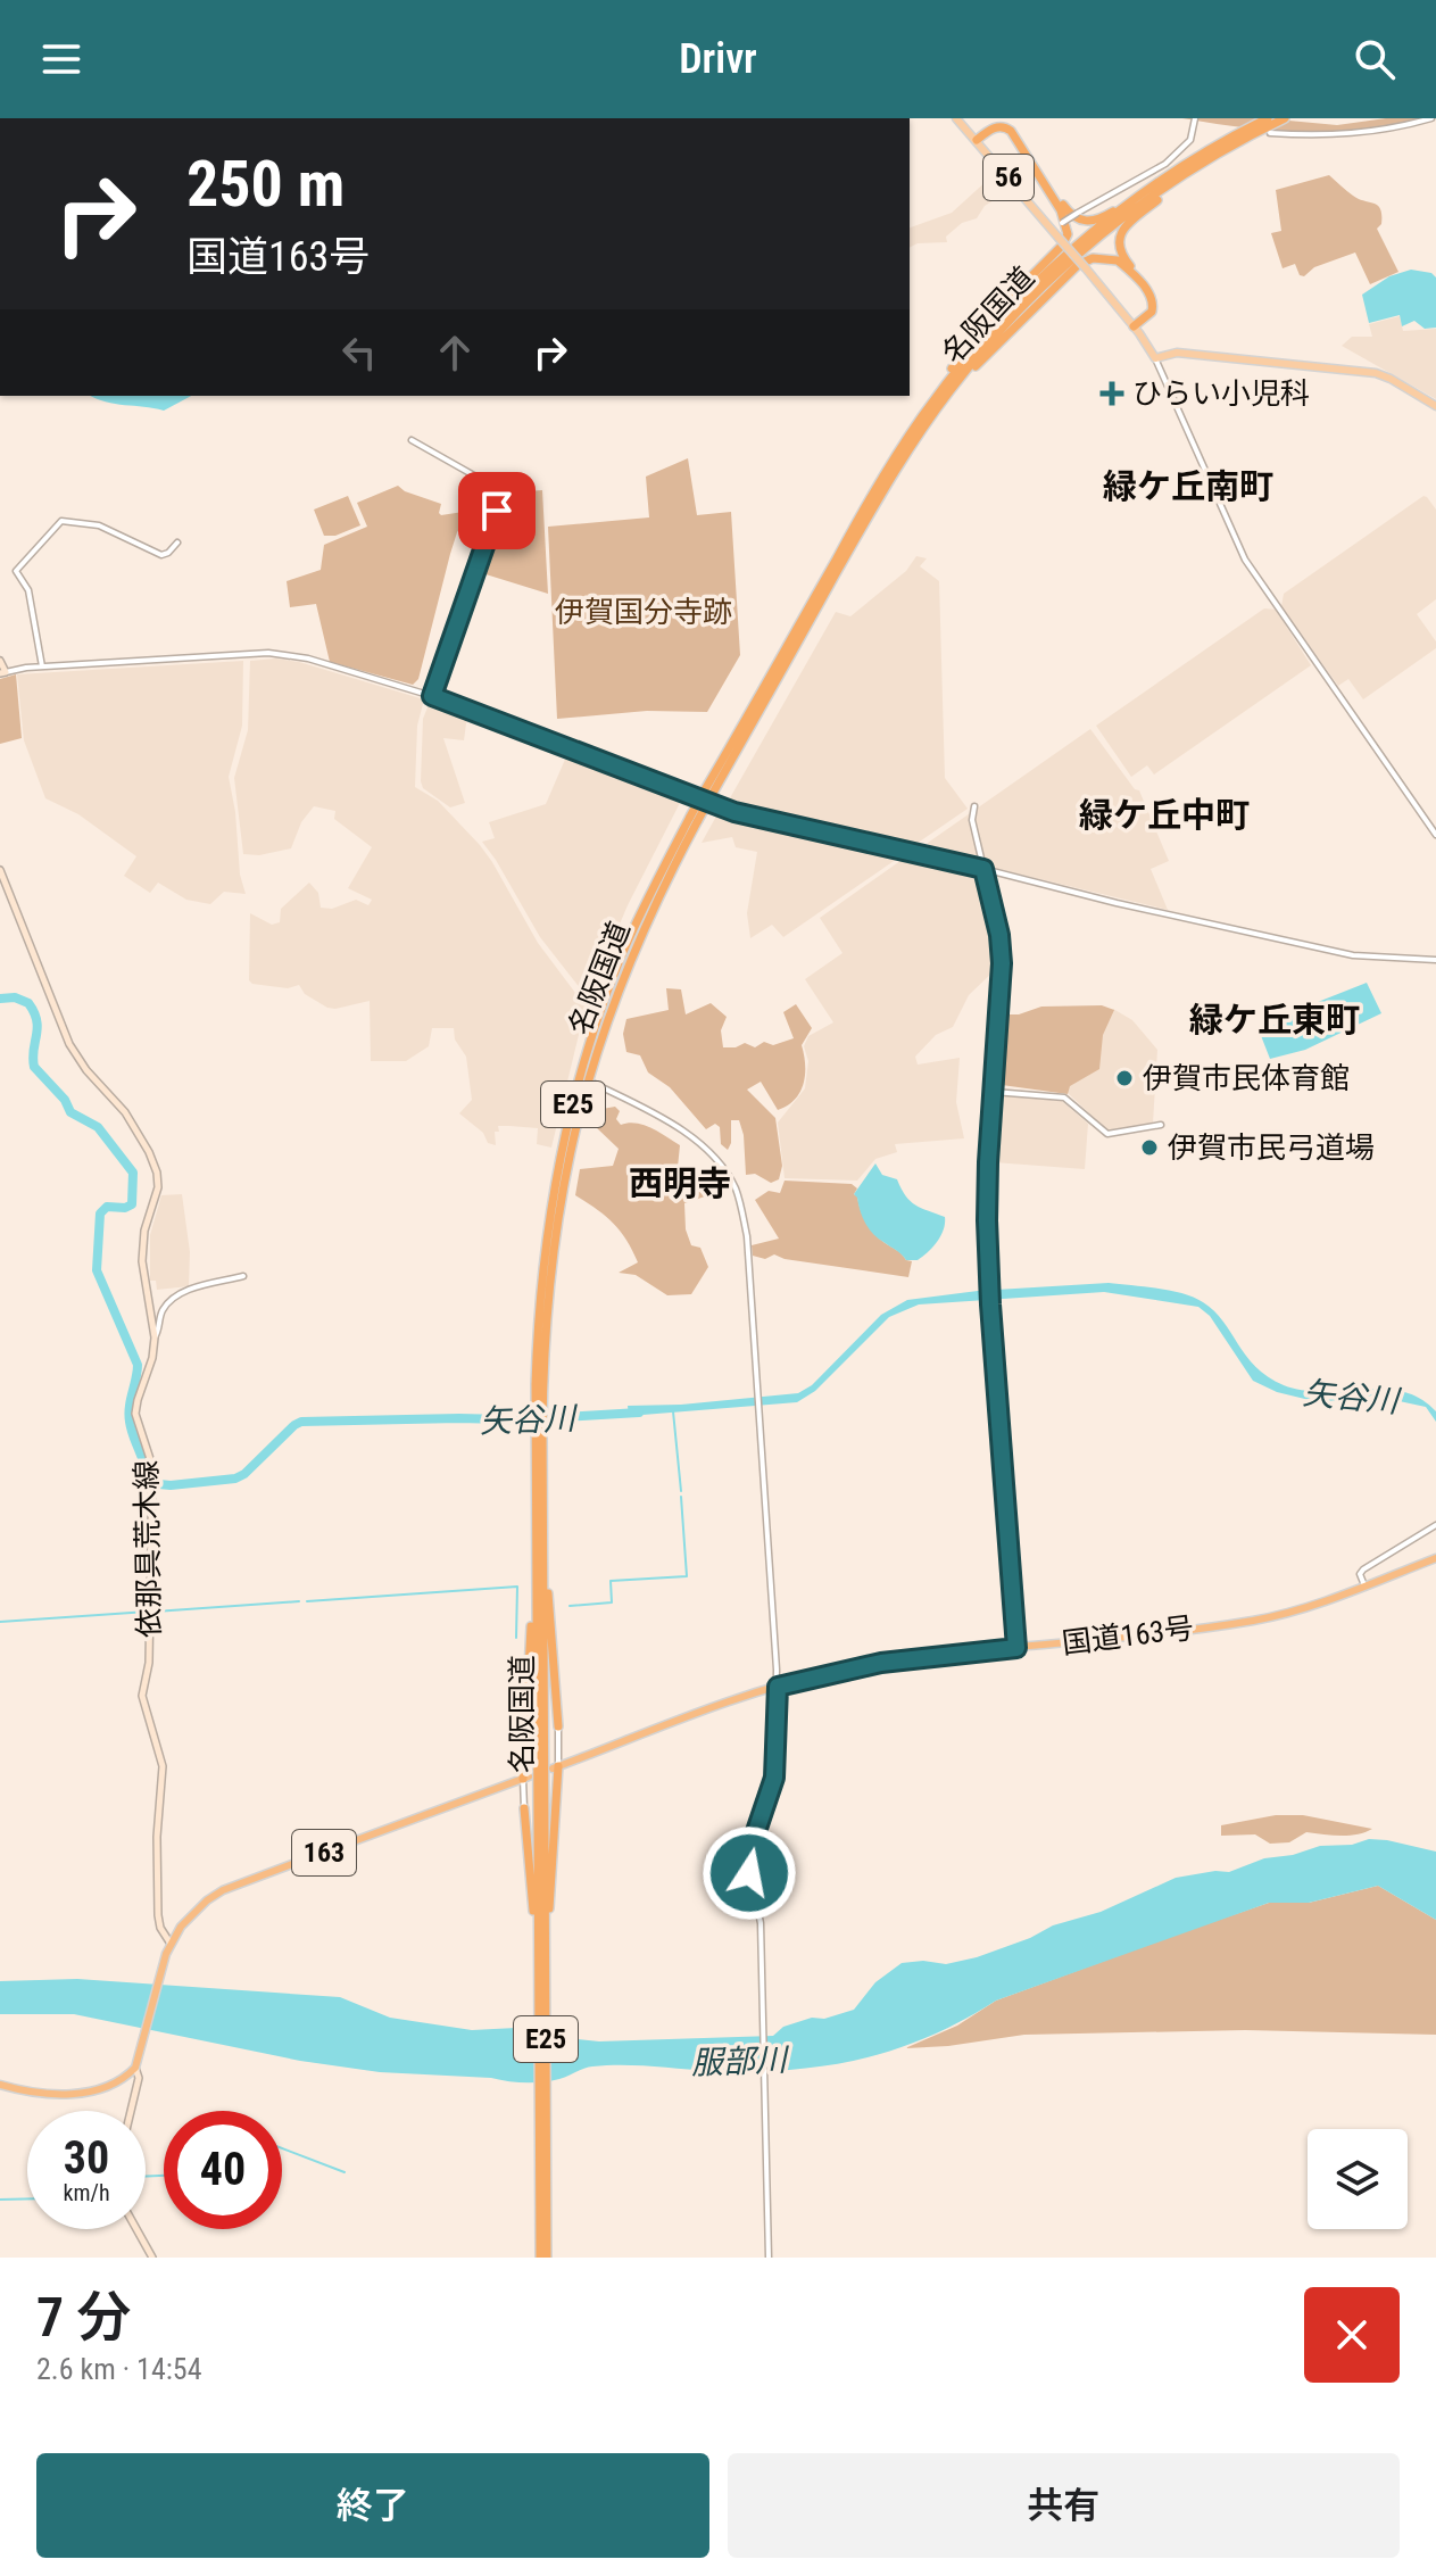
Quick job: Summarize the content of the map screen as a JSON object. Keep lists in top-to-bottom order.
{
  "streets": {
    "highway": [
      "名阪国道",
      "E25",
      "国道163号",
      "163"
    ],
    "main road": ["56", "依那具荒木線"]
  },
  "crossings": [
    ["依那具荒木線", "163"]
  ],
  "districts": [
    "緑ケ丘南町",
    "緑ケ丘中町",
    "緑ケ丘東町",
    "西明寺"
  ],
  "water": ["矢谷川", "服部川"],
  "parks": ["伊賀国分寺跡"],
  "places": {
    "health": ["ひらい小児科"],
    "other": ["伊賀市民体育館", "伊賀市民弓道場"]
  },
  "page": {
    "header": "Drivr",
    "turn": ["250 m", "国道163号"],
    "speed": "30 km/h",
    "limit": "40",
    "heading": ["7 分", "2.6 km · 14:54"],
    "buttons": ["終了", "共有"]
  }
}
